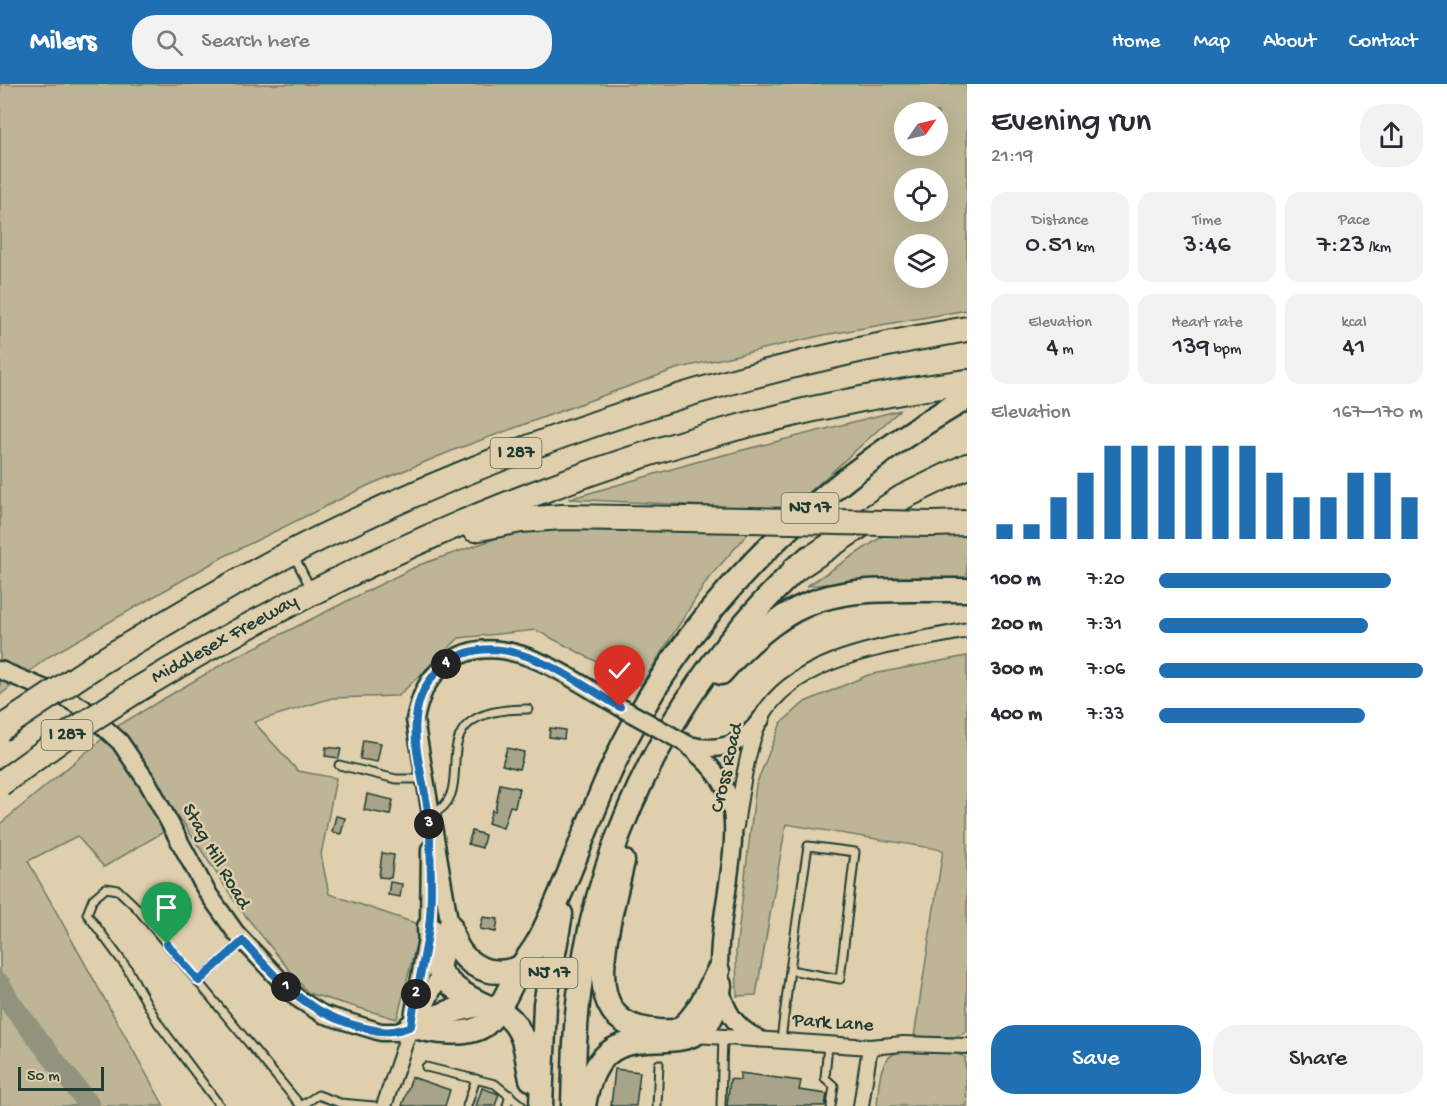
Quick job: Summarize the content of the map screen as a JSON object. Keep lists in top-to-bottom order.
{
  "streets": {
    "highway": ["I 287", "NJ 17", "Middlesex Freeway"],
    "street": ["Cross Road", "Stag Hill Road", "Park Lane"]
  },
  "crossings": [
    ["I 287", "Middlesex Freeway"]
  ],
  "scale_bar": "50 m",
  "north": "top right",
  "page": {
    "header": "Milers",
    "search": "Search here",
    "nav": [
      "Home",
      "Map",
      "About",
      "Contact"
    ],
    "heading": ["Evening run", "21:19"],
    "stats": [
      ["Distance", "0.51 km"],
      ["Time", "3:46"],
      ["Pace", "7:23 /km"],
      ["Elevation", "4 m"],
      ["Heart rate", "139 bpm"],
      ["kcal", "41"]
    ],
    "chart": ["Elevation", "167–170 m"],
    "list": [
      {
        "name": "100 m",
        "note": "7:20"
      },
      {
        "name": "200 m",
        "note": "7:31"
      },
      {
        "name": "300 m",
        "note": "7:06"
      },
      {
        "name": "400 m",
        "note": "7:33"
      }
    ],
    "pins": [
      "4",
      "3",
      "1",
      "2"
    ],
    "buttons": ["Save", "Share"],
    "scale": "50 m"
  }
}
